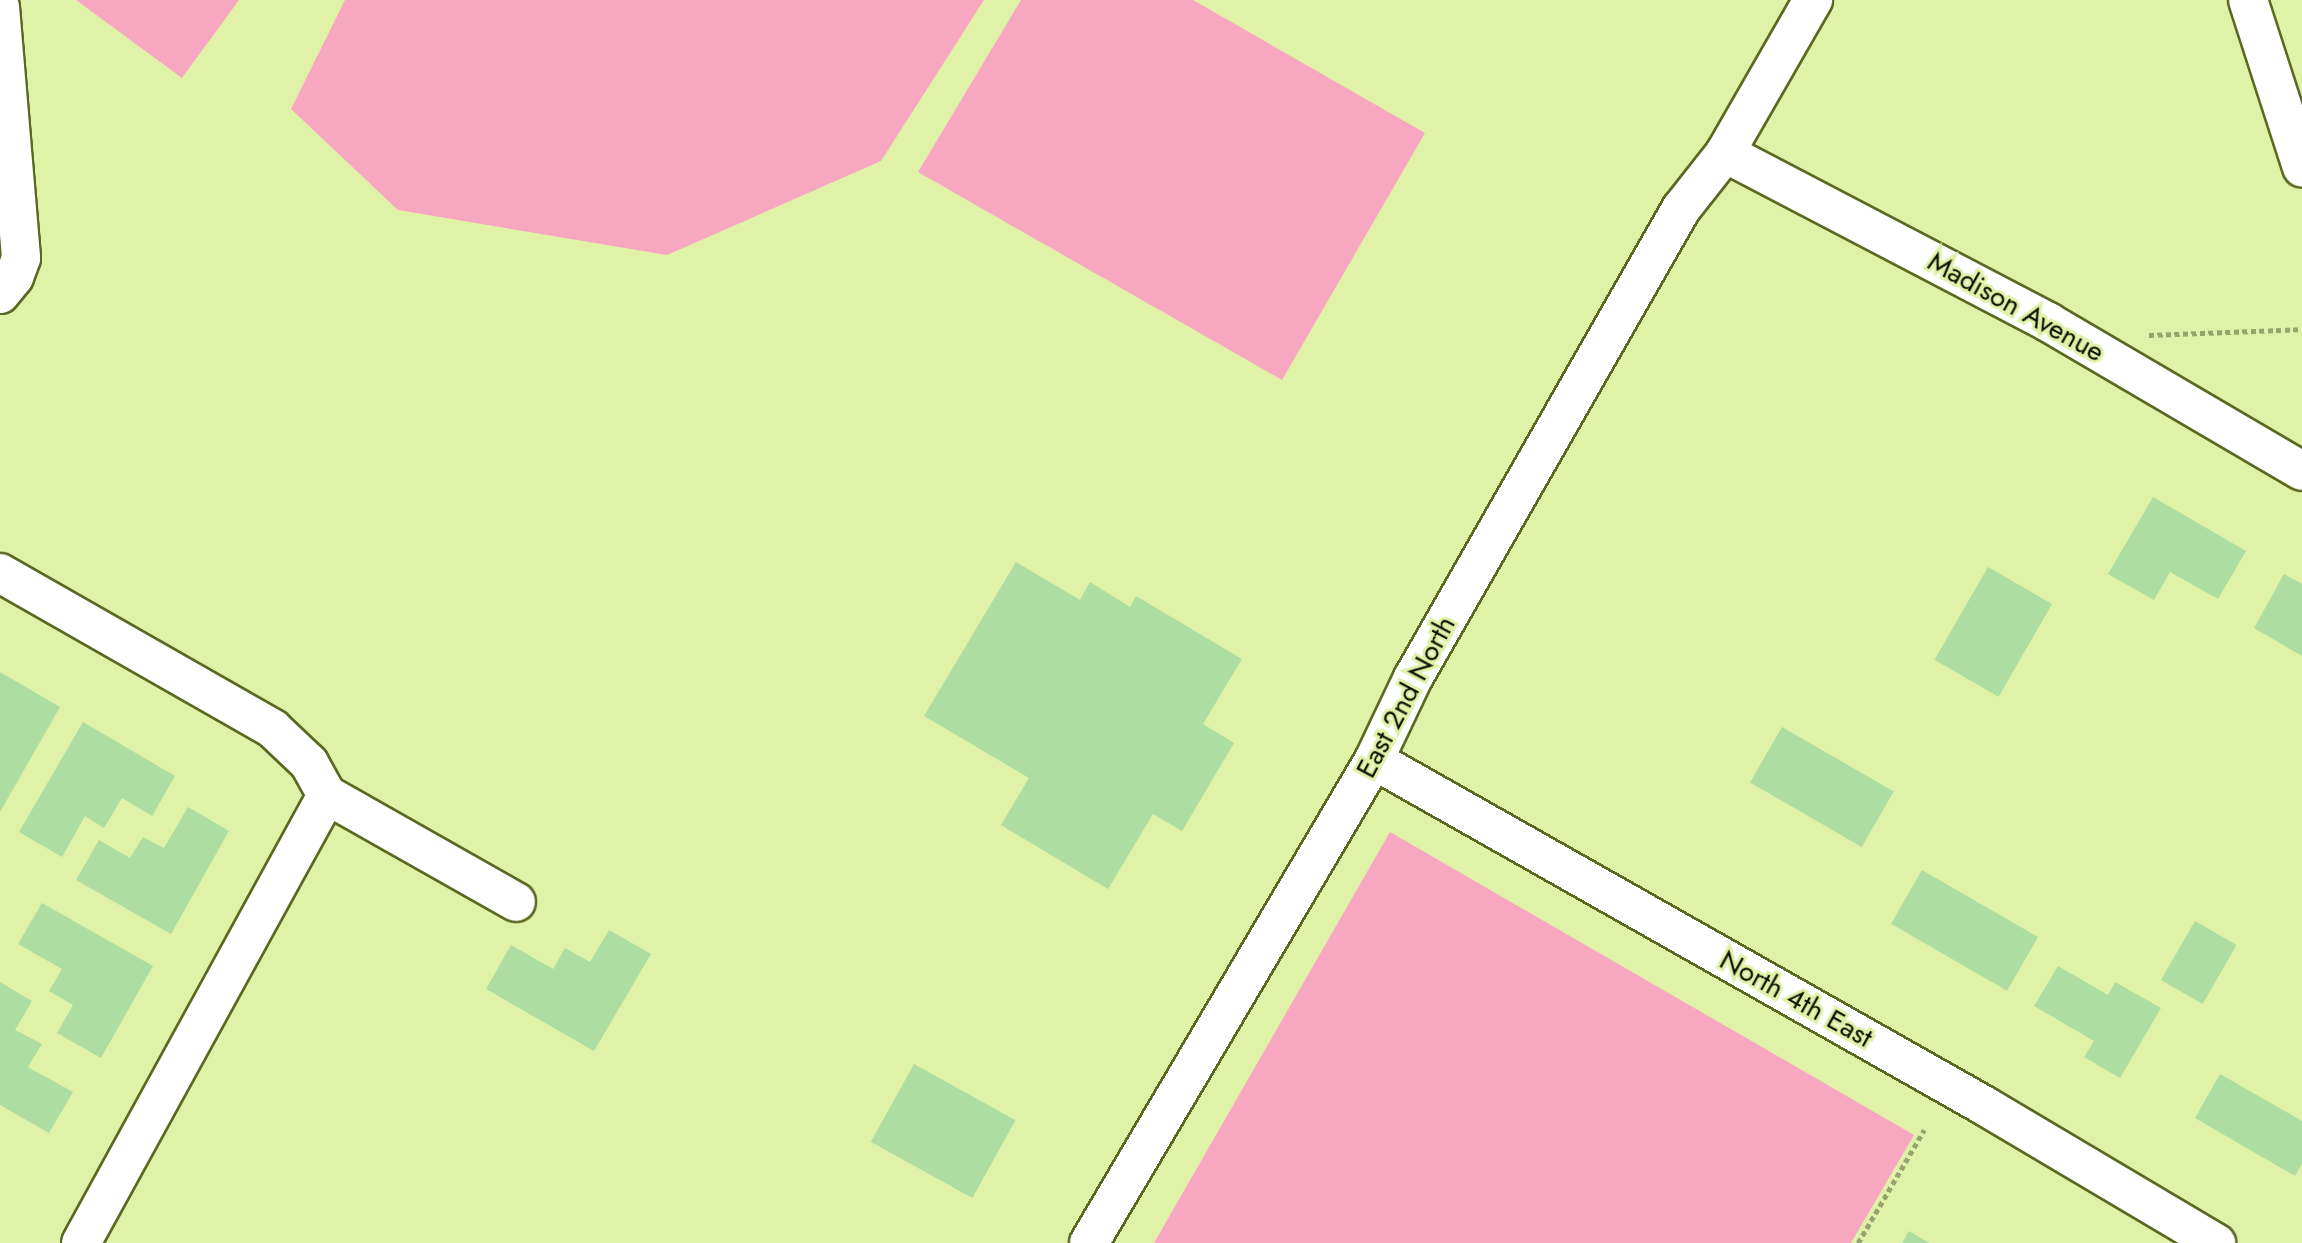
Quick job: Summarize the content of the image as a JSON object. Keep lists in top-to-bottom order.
{
  "streets": {
    "street": ["Madison Avenue", "East 2nd North", "North 4th East"]
  },
  "crossings": [
    ["Madison Avenue", "East 2nd North"],
    ["East 2nd North", "North 4th East"]
  ]
}
